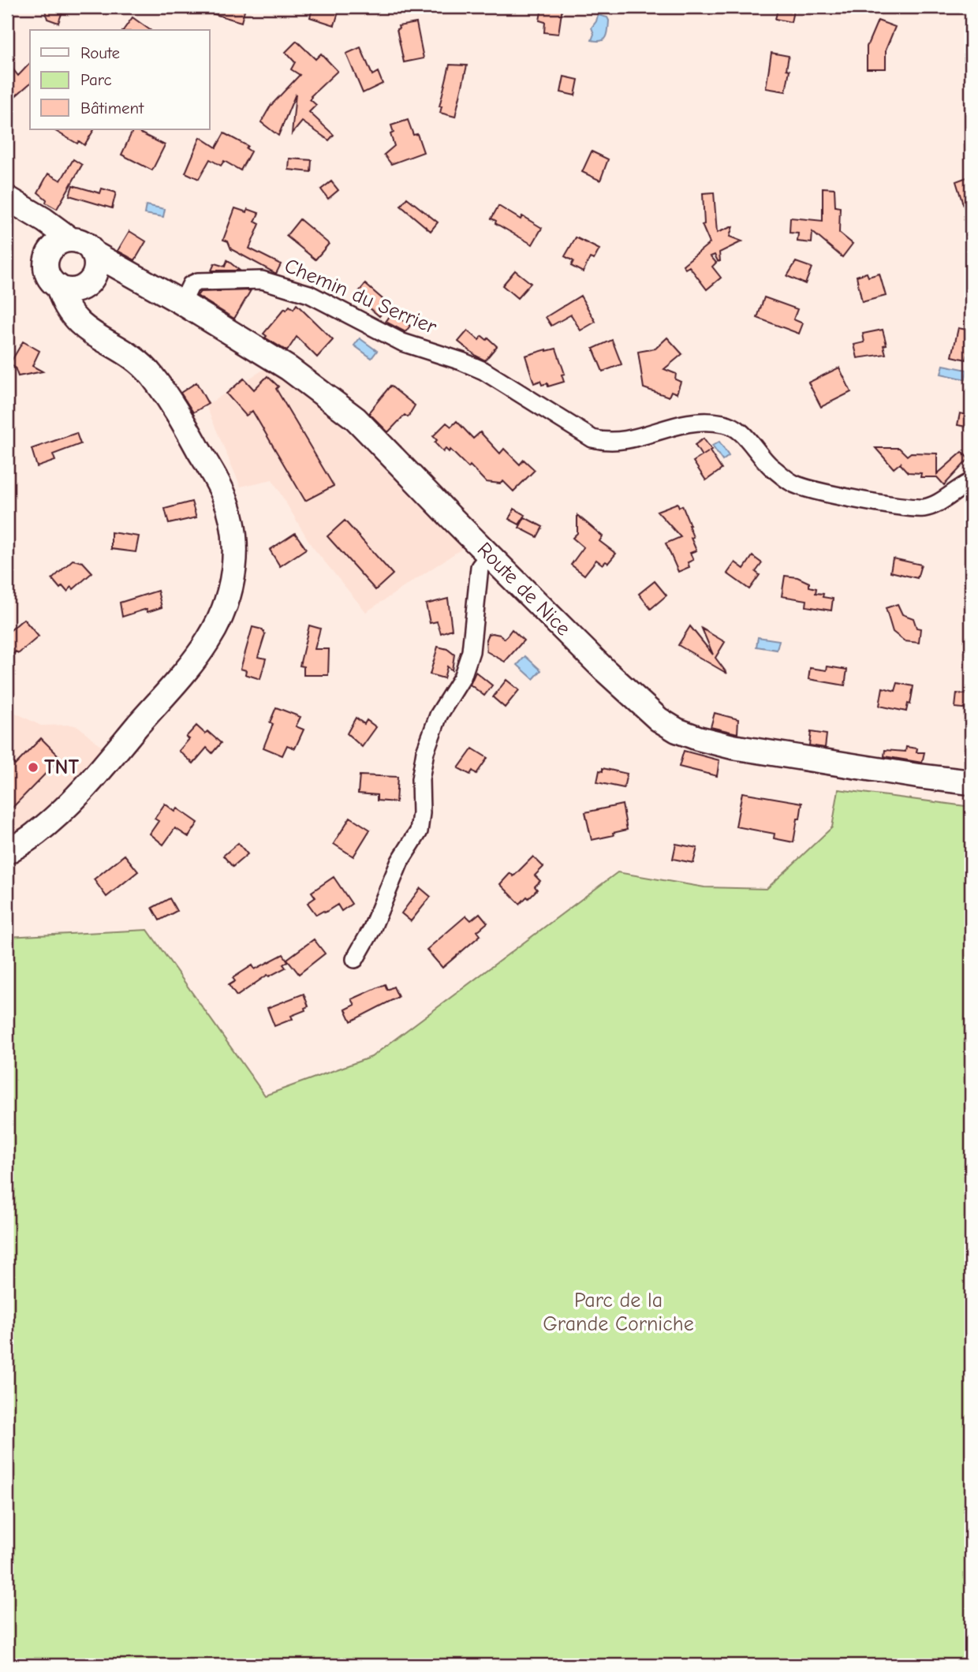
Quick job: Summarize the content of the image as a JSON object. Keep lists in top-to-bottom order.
{
  "streets": {
    "main road": ["Route de Nice"],
    "street": ["Chemin du Serrier"]
  },
  "crossings": [
    ["Chemin du Serrier", "Route de Nice"]
  ],
  "parks": ["Parc de la Grande Corniche"],
  "places": ["TNT"],
  "legend": ["Route", "Parc", "Bâtiment"]
}
